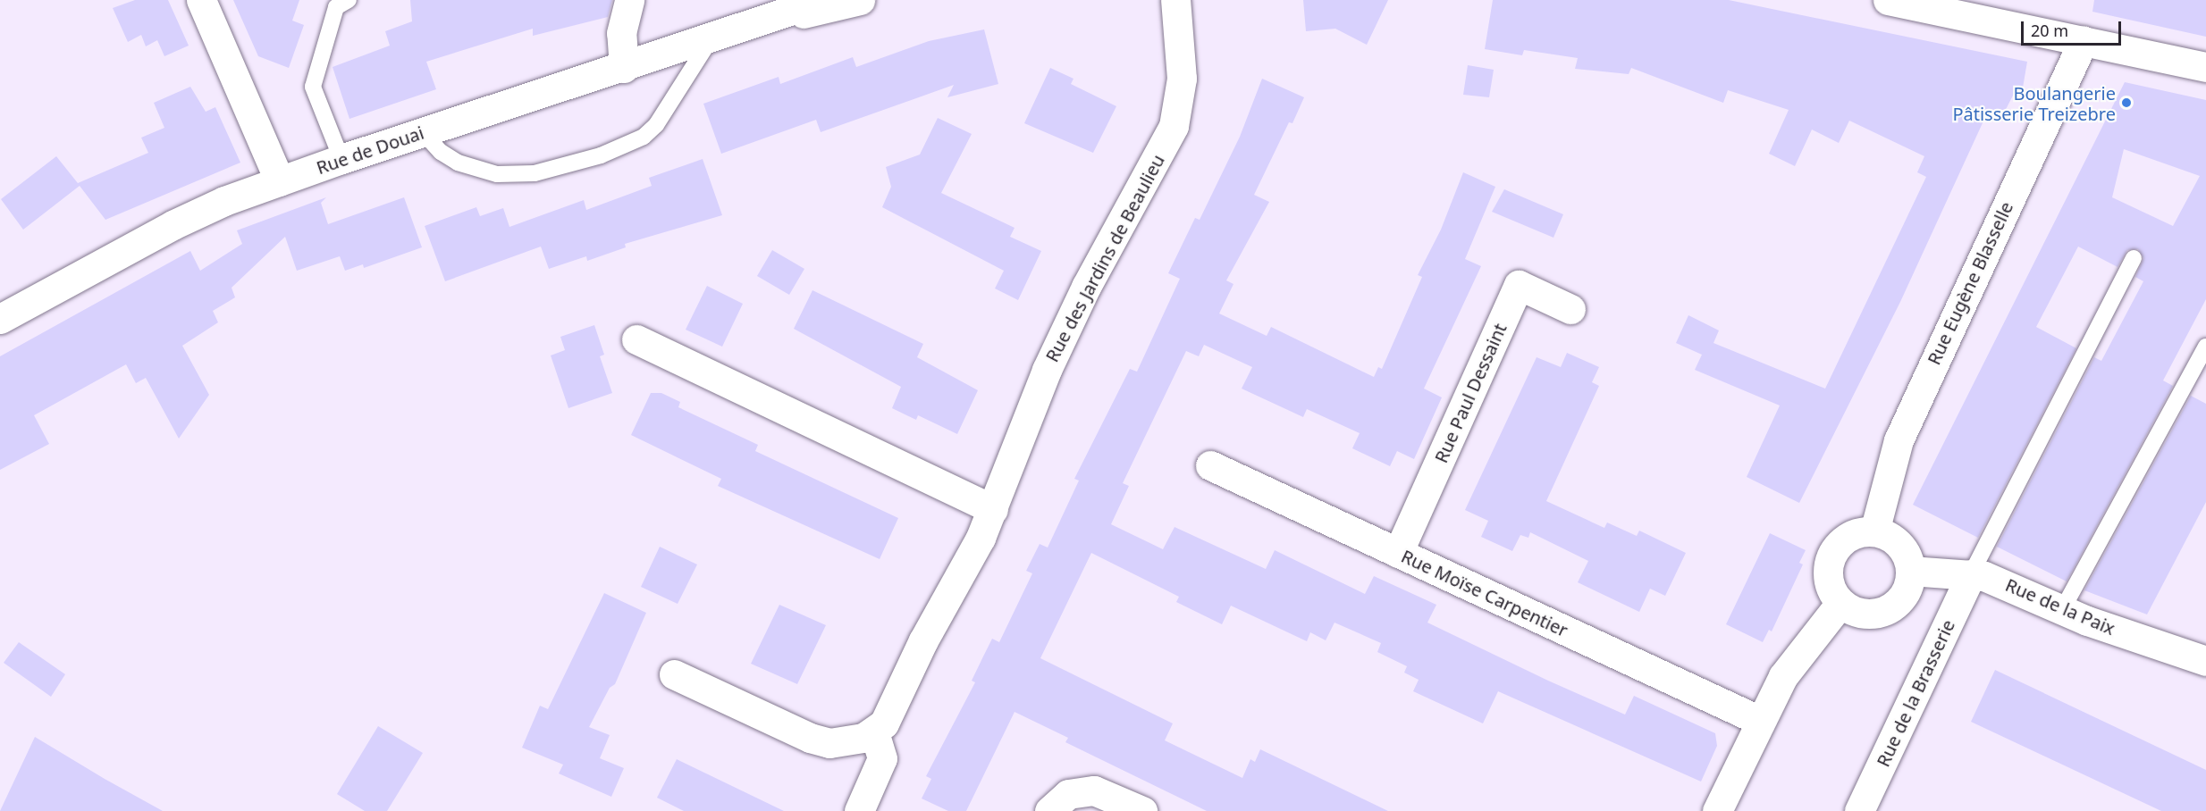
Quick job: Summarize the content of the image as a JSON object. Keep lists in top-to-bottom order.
{
  "streets": {
    "street": [
      "Rue de Douai",
      "Rue des Jardins de Beaulieu",
      "Rue Eugène Blasselle",
      "Rue Paul Dessaint",
      "Rue Moïse Carpentier",
      "Rue de la Paix",
      "Rue de la Brasserie"
    ]
  },
  "crossings": [
    ["Rue Eugène Blasselle", "Rue de la Paix"],
    ["Rue Paul Dessaint", "Rue Moïse Carpentier"],
    ["Rue de la Paix", "Rue de la Brasserie"]
  ],
  "places": ["Boulangerie Pâtisserie Treizebre"],
  "scale_bar": "20 m"
}
